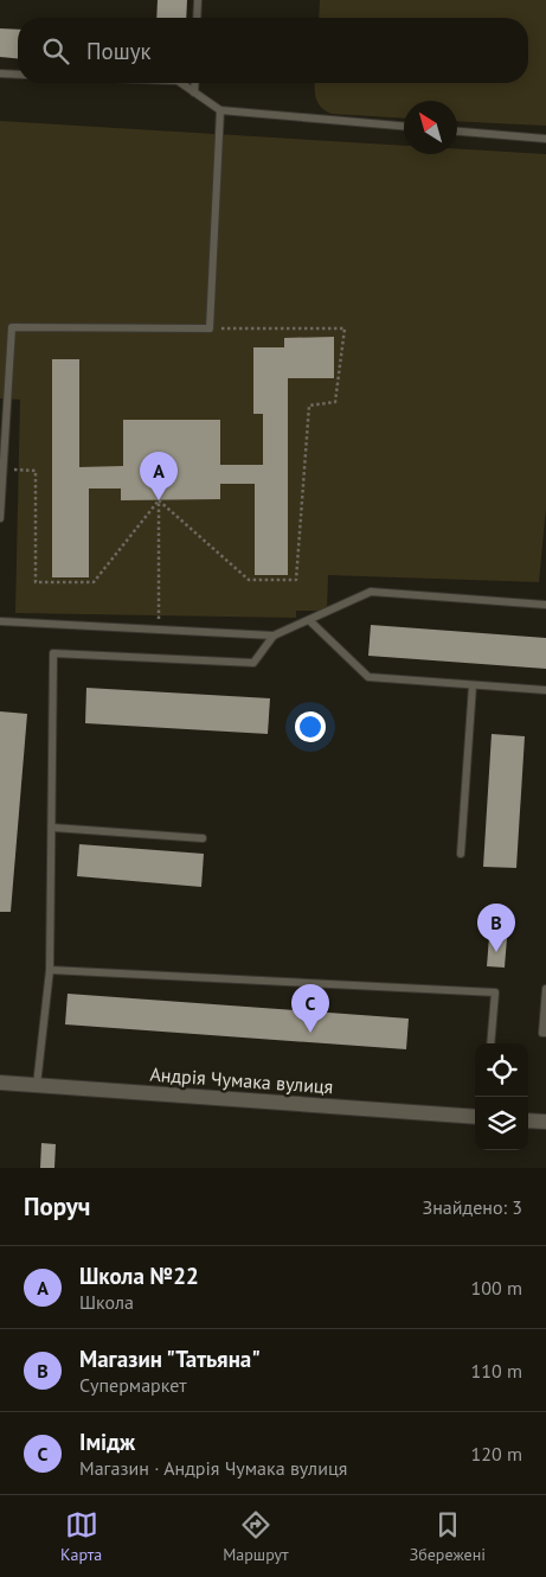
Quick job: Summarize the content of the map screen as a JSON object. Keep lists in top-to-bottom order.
{
  "streets": {
    "street": ["Андрія Чумака вулиця"]
  },
  "north": "top left",
  "page": {
    "search": "Пошук",
    "pins": ["A", "B", "C"],
    "heading": ["Поруч", "Знайдено: 3"],
    "list": [
      {
        "mark": "A",
        "name": "Школа №22",
        "note": "Школа",
        "value": "100 m"
      },
      {
        "mark": "B",
        "name": "Магазин \"Татьяна\"",
        "note": "Супермаркет",
        "value": "110 m"
      },
      {
        "mark": "C",
        "name": "Імідж",
        "note": "Магазин · Андрія Чумака вулиця",
        "value": "120 m"
      }
    ],
    "nav": ["Карта", "Маршрут", "Збережені"]
  }
}
